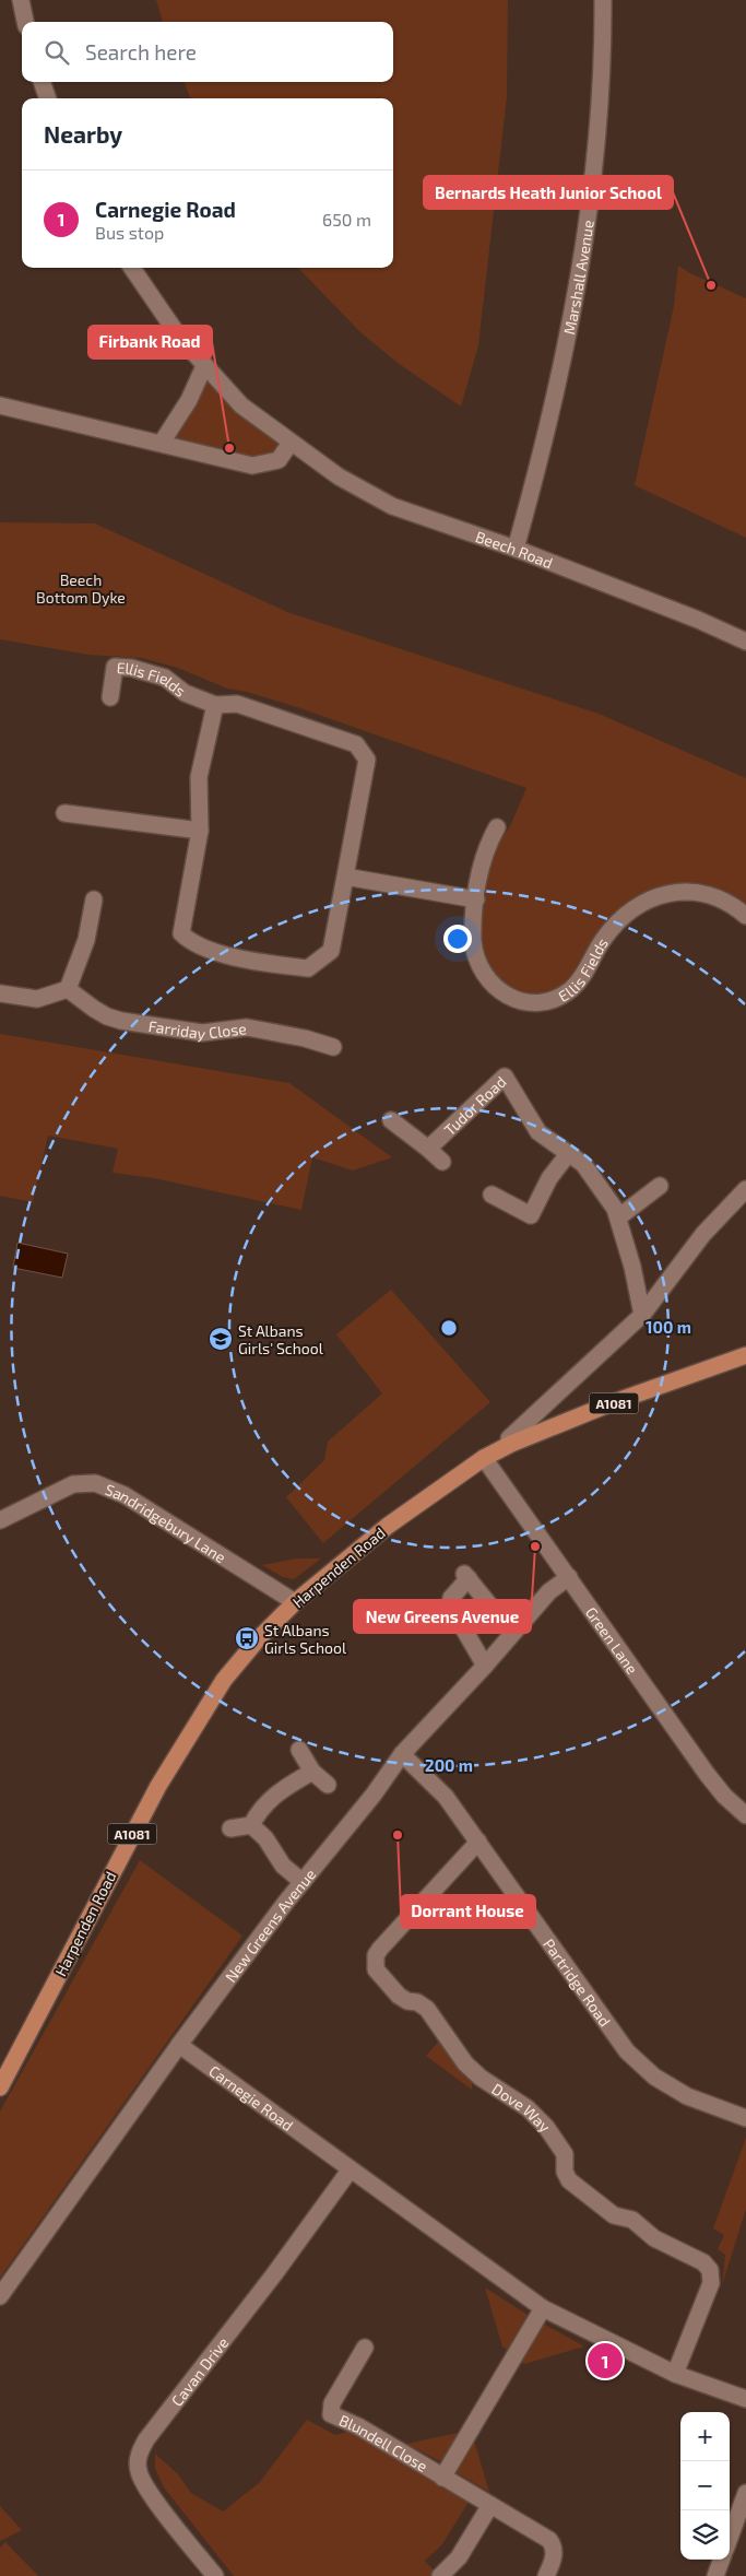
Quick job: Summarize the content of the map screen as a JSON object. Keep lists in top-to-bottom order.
{
  "streets": {
    "main road": ["A1081", "Harpenden Road"],
    "street": [
      "Marshall Avenue",
      "Beech Road",
      "Ellis Fields",
      "Farriday Close",
      "Tudor Road",
      "Sandridgebury Lane",
      "Green Lane",
      "New Greens Avenue",
      "Partridge Road",
      "Carnegie Road",
      "Dove Way",
      "Cavan Drive",
      "Blundell Close"
    ]
  },
  "crossings": [
    ["Marshall Avenue", "Beech Road"],
    ["Sandridgebury Lane", "Harpenden Road"],
    ["Harpenden Road", "Green Lane"],
    ["Green Lane", "New Greens Avenue"],
    ["New Greens Avenue", "Partridge Road"],
    ["New Greens Avenue", "Carnegie Road"],
    ["Partridge Road", "Dove Way"],
    ["Carnegie Road", "Dove Way"],
    ["Carnegie Road", "Cavan Drive"],
    ["Carnegie Road", "Blundell Close"]
  ],
  "parks": ["Beech Bottom Dyke"],
  "places": {
    "other": [
      "Bernards Heath Junior School",
      "Firbank Road",
      "New Greens Avenue",
      "Dorrant House"
    ],
    "school or university": ["St Albans Girls' School"],
    "bus stop": ["St Albans Girls School"]
  },
  "page": {
    "search": "Search here",
    "heading": "Nearby",
    "list": [
      {
        "mark": "1",
        "name": "Carnegie Road",
        "note": "Bus stop",
        "value": "650 m"
      }
    ],
    "pins": "1",
    "map_buttons": ["+", "−"]
  },
  "rings": ["100 m", "200 m"]
}
